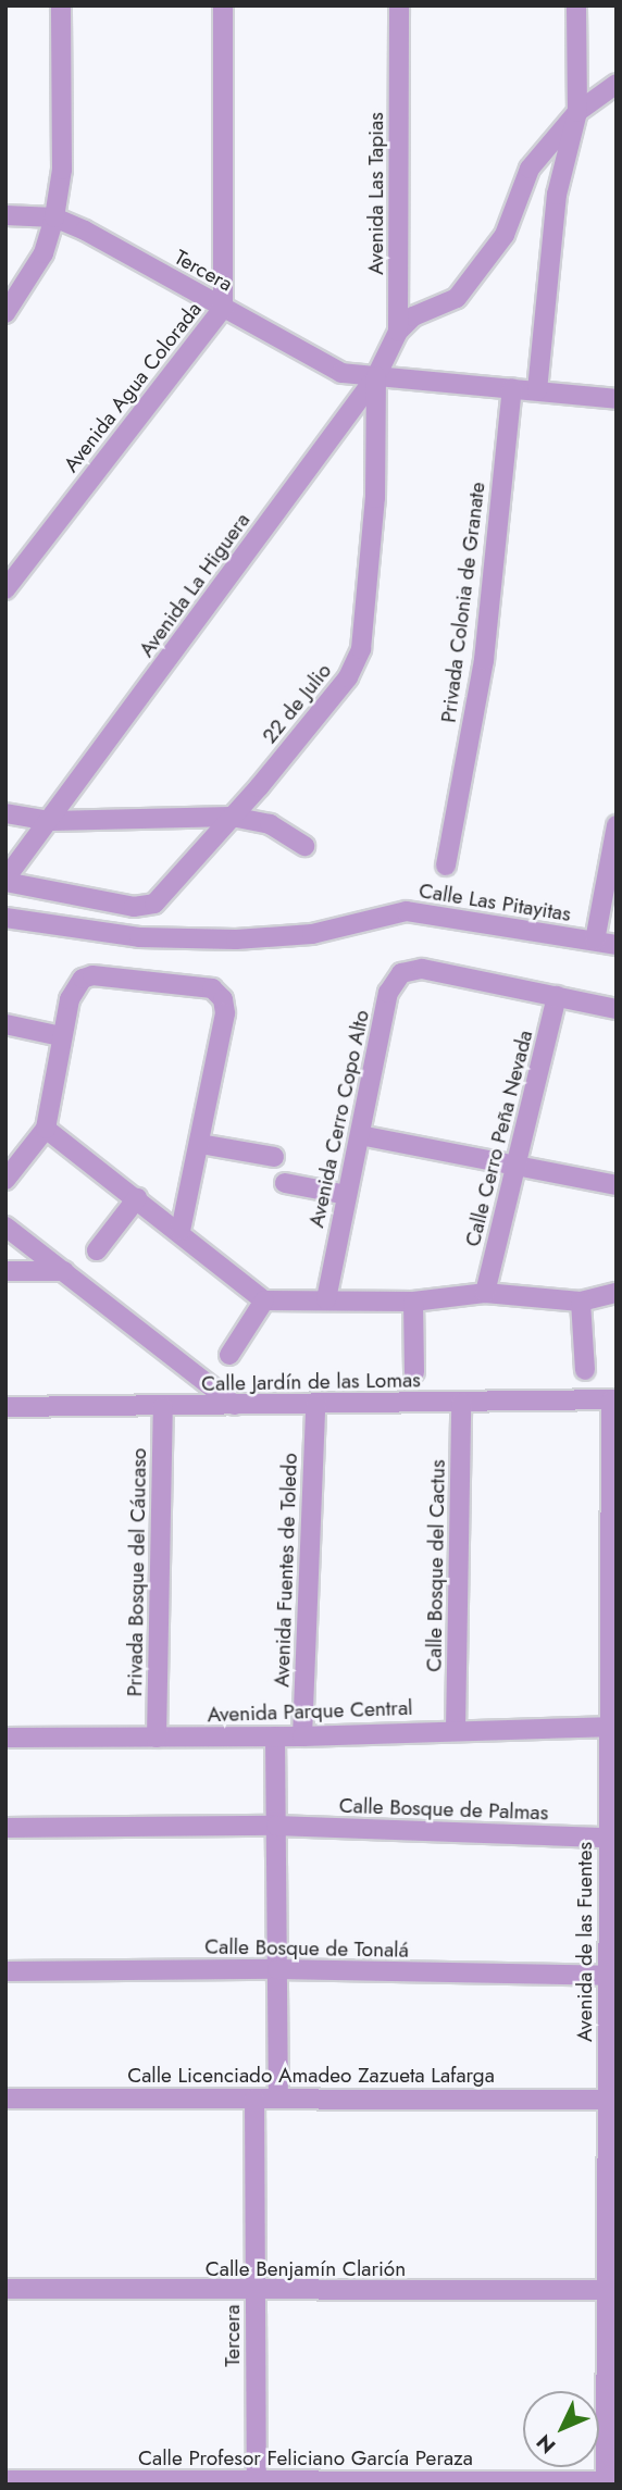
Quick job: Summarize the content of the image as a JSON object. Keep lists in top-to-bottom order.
{
  "streets": {
    "street": [
      "Avenida Las Tapias",
      "Tercera",
      "Avenida Agua Colorada",
      "Avenida La Higuera",
      "Privada Colonia de Granate",
      "22 de Julio",
      "Calle Las Pitayitas",
      "Avenida Cerro Copo Alto",
      "Calle Cerro Peña Nevada",
      "Calle Jardín de las Lomas",
      "Calle Bosque del Cactus",
      "Avenida Fuentes de Toledo",
      "Privada Bosque del Cáucaso",
      "Avenida Parque Central",
      "Calle Bosque de Palmas",
      "Avenida de las Fuentes",
      "Calle Bosque de Tonalá",
      "Calle Licenciado Amadeo Zazueta Lafarga",
      "Calle Benjamín Clarión",
      "Calle Profesor Feliciano García Peraza"
    ]
  },
  "crossings": [
    ["Avenida Las Tapias", "Tercera"],
    ["Avenida Las Tapias", "Avenida La Higuera"],
    ["Avenida Las Tapias", "22 de Julio"],
    ["Tercera", "Avenida Agua Colorada"],
    ["Tercera", "Avenida La Higuera"],
    ["Tercera", "Privada Colonia de Granate"],
    ["Tercera", "22 de Julio"],
    ["Tercera", "Calle Licenciado Amadeo Zazueta Lafarga"],
    ["Tercera", "Calle Benjamín Clarión"],
    ["Tercera", "Calle Profesor Feliciano García Peraza"],
    ["Avenida La Higuera", "22 de Julio"],
    ["Avenida Cerro Copo Alto", "Calle Cerro Peña Nevada"],
    ["Calle Jardín de las Lomas", "Calle Bosque del Cactus"],
    ["Calle Jardín de las Lomas", "Avenida Fuentes de Toledo"],
    ["Calle Jardín de las Lomas", "Privada Bosque del Cáucaso"],
    ["Calle Jardín de las Lomas", "Avenida de las Fuentes"],
    ["Calle Bosque del Cactus", "Avenida Parque Central"],
    ["Avenida Fuentes de Toledo", "Avenida Parque Central"],
    ["Privada Bosque del Cáucaso", "Avenida Parque Central"],
    ["Avenida Parque Central", "Avenida de las Fuentes"],
    ["Calle Bosque de Palmas", "Avenida de las Fuentes"],
    ["Avenida de las Fuentes", "Calle Bosque de Tonalá"],
    ["Avenida de las Fuentes", "Calle Licenciado Amadeo Zazueta Lafarga"],
    ["Avenida de las Fuentes", "Calle Benjamín Clarión"],
    ["Avenida de las Fuentes", "Calle Profesor Feliciano García Peraza"]
  ],
  "north": "bottom left"
}
